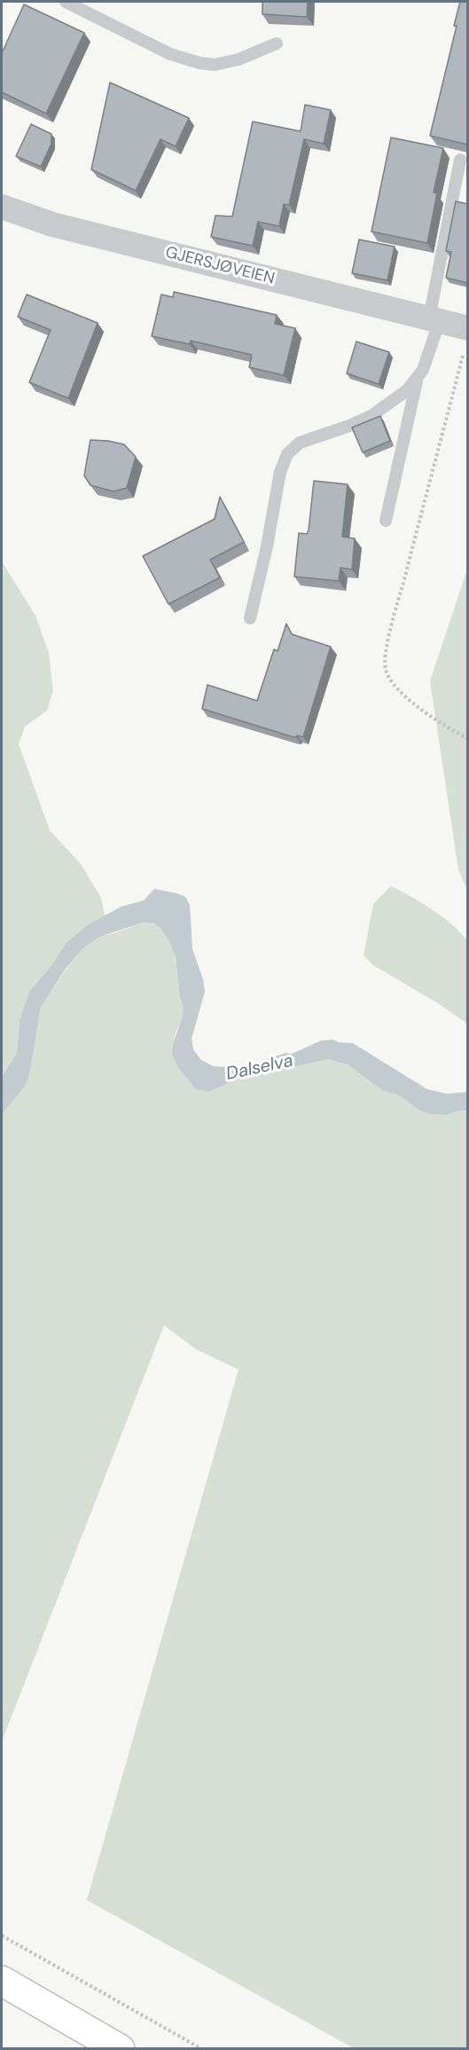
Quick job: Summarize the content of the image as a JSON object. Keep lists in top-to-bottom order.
{
  "streets": {
    "street": ["GJERSJØVEIEN"]
  },
  "water": ["Dalselva"]
}
